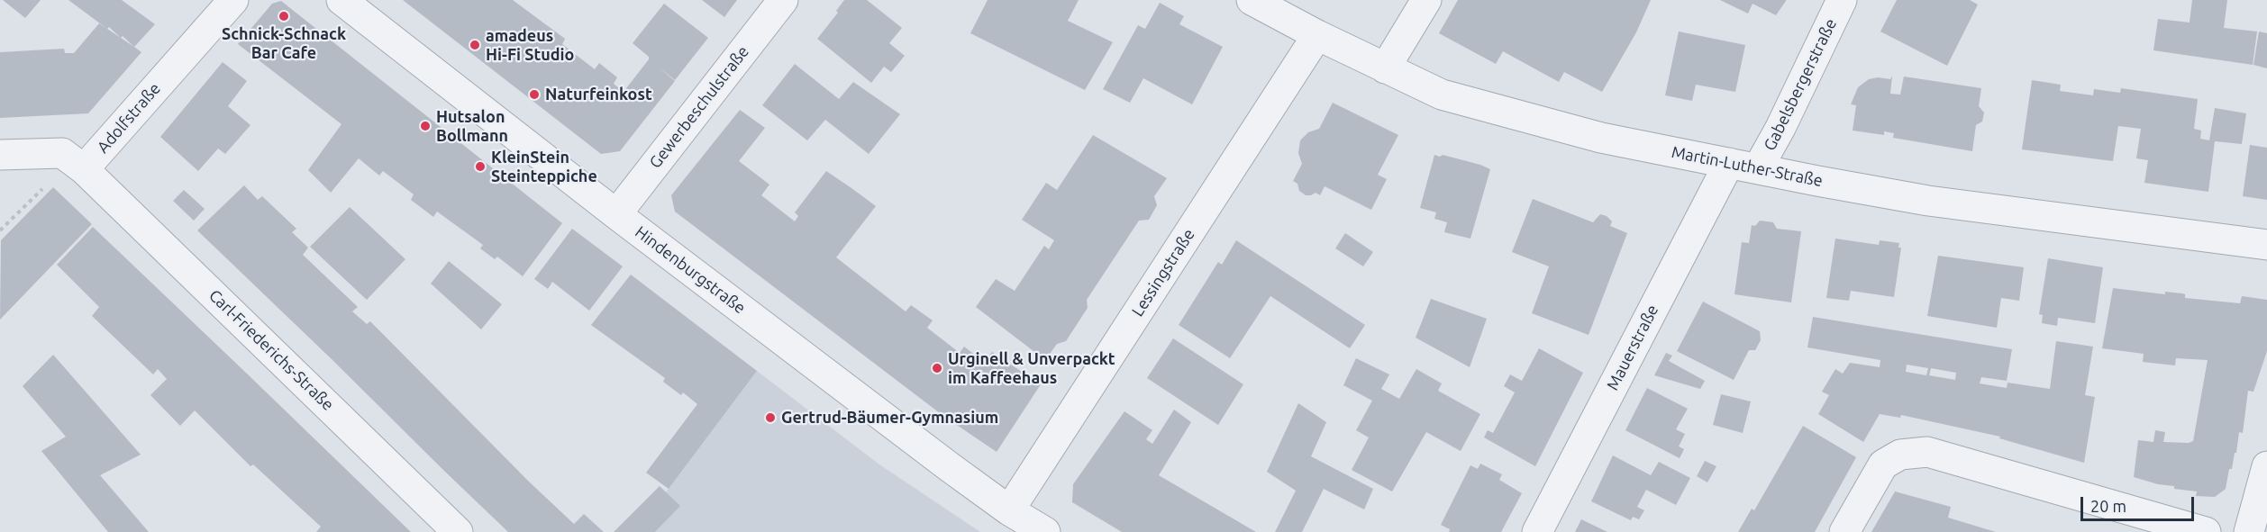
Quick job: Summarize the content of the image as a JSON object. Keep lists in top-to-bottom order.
{
  "streets": {
    "street": [
      "Gabelsbergerstraße",
      "Gewerbeschulstraße",
      "Adolfstraße",
      "Martin-Luther-Straße",
      "Hindenburgstraße",
      "Lessingstraße",
      "Mauerstraße",
      "Carl-Friederichs-Straße"
    ]
  },
  "crossings": [
    ["Gabelsbergerstraße", "Martin-Luther-Straße"],
    ["Gewerbeschulstraße", "Hindenburgstraße"],
    ["Adolfstraße", "Carl-Friederichs-Straße"],
    ["Martin-Luther-Straße", "Lessingstraße"],
    ["Martin-Luther-Straße", "Mauerstraße"],
    ["Hindenburgstraße", "Lessingstraße"]
  ],
  "places": [
    "Schnick-Schnack Bar Cafe",
    "amadeus Hi-Fi Studio",
    "Naturfeinkost",
    "Hutsalon Bollmann",
    "KleinStein Steinteppiche",
    "Urginell & Unverpackt im Kaffeehaus",
    "Gertrud-Bäumer-Gymnasium"
  ],
  "scale_bar": "20 m"
}
